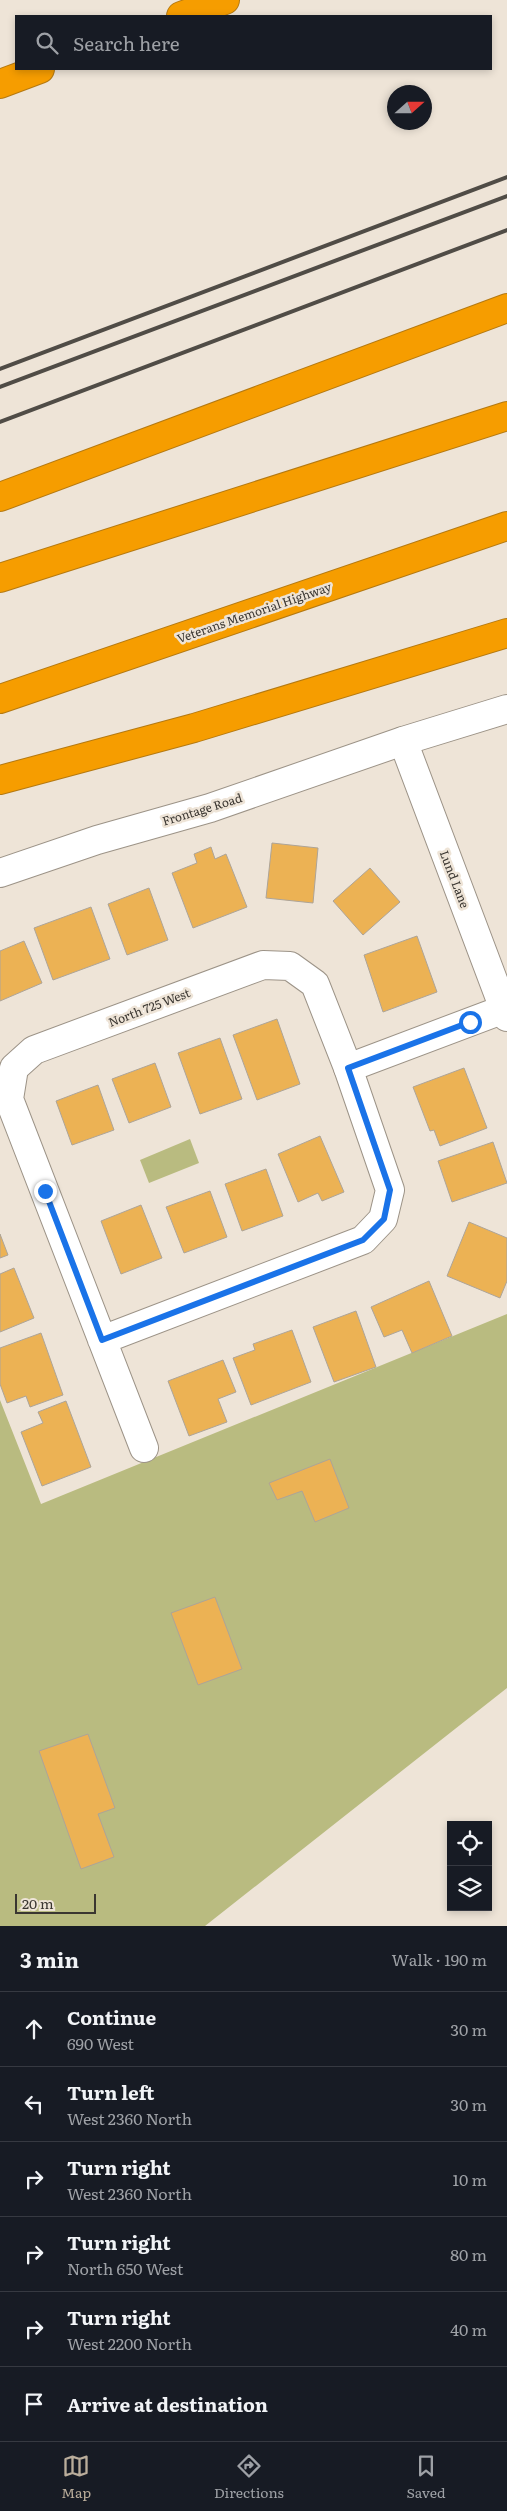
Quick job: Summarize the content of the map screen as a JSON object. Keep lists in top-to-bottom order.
{
  "streets": {
    "highway": ["Veterans Memorial Highway"],
    "street": ["Frontage Road", "Lund Lane", "North 725 West"]
  },
  "crossings": [
    ["Frontage Road", "Lund Lane"]
  ],
  "scale_bar": "20 m",
  "north": "right",
  "page": {
    "search": "Search here",
    "scale": "20 m",
    "heading": ["3 min", "Walk · 190 m"],
    "list": [
      ["Continue", "690 West", "30 m"],
      ["Turn left", "West 2360 North", "30 m"],
      ["Turn right", "West 2360 North", "10 m"],
      ["Turn right", "North 650 West", "80 m"],
      ["Turn right", "West 2200 North", "40 m"],
      "Arrive at destination"
    ],
    "nav": ["Map", "Directions", "Saved"]
  }
}
